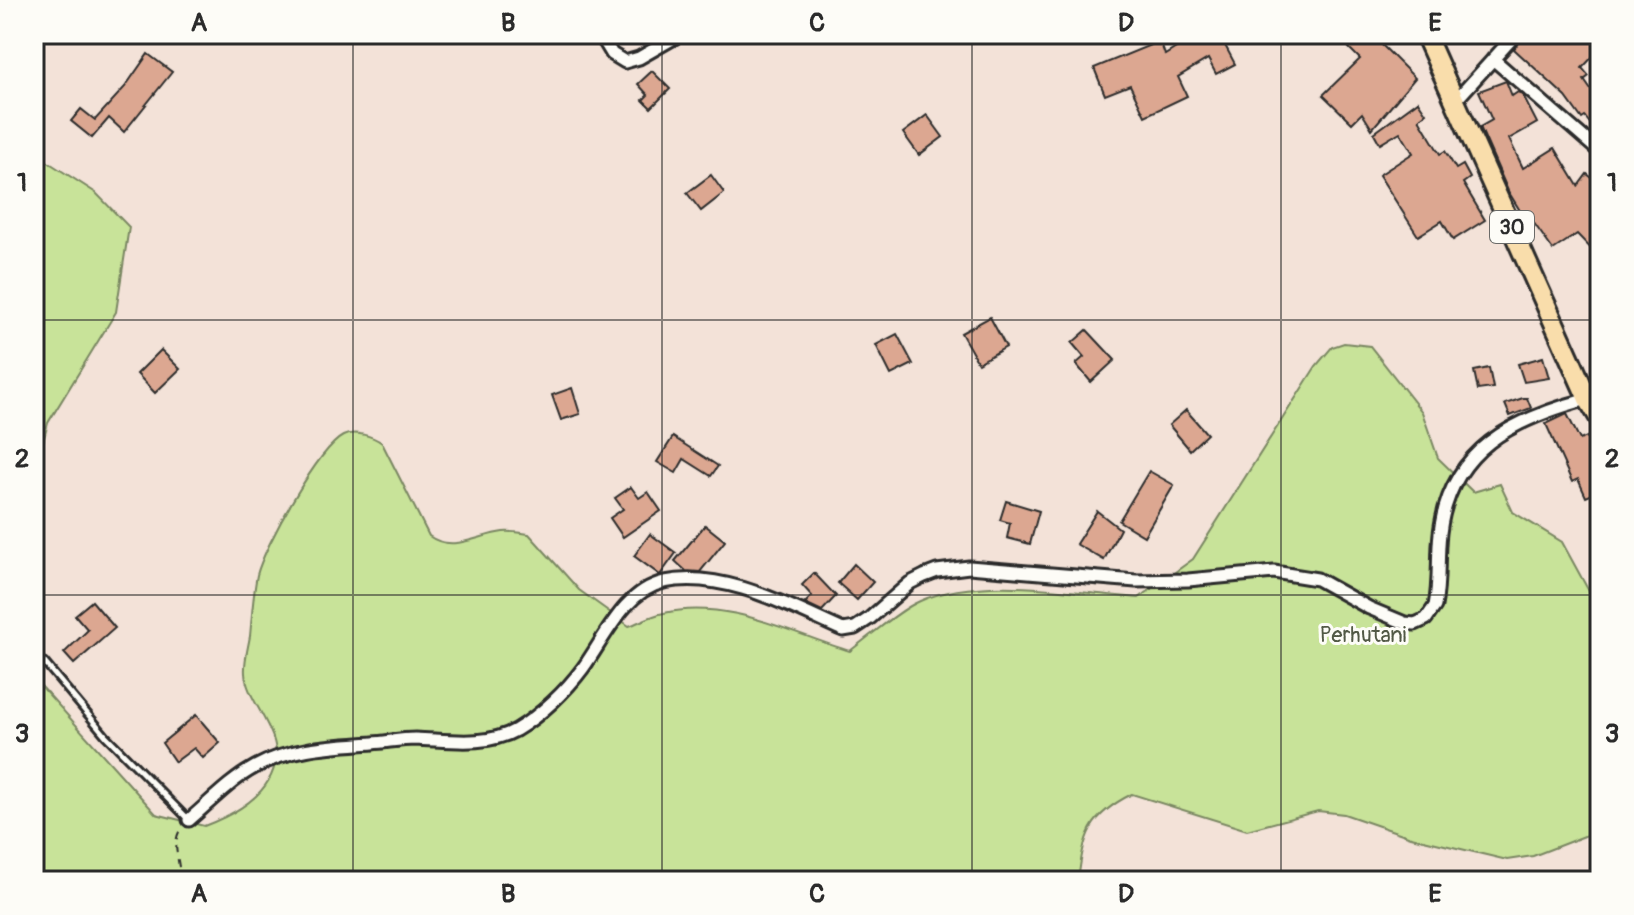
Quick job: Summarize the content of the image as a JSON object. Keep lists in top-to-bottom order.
{
  "streets": {
    "highway": ["30"]
  },
  "parks": ["Perhutani"],
  "grid": {
    "columns": [
      "A",
      "B",
      "C",
      "D",
      "E"
    ],
    "rows": ["1", "2", "3"]
  }
}
